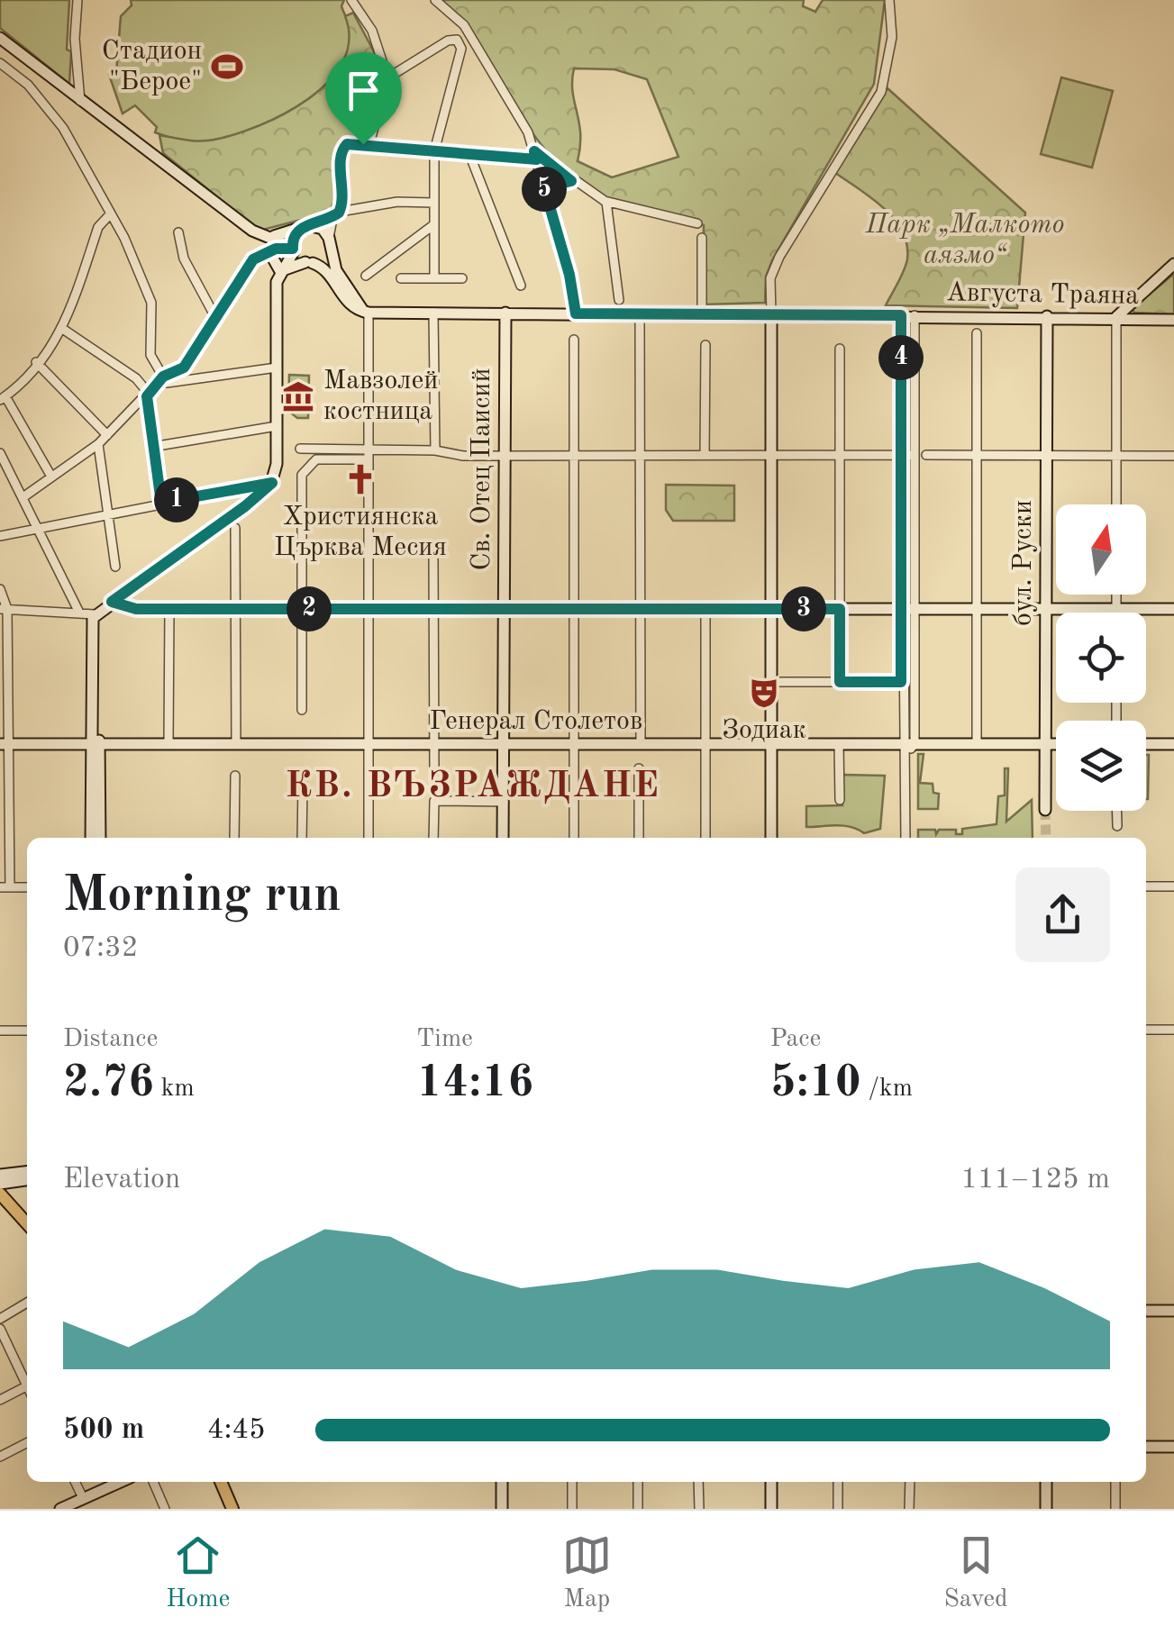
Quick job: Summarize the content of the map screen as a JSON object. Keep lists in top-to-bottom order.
{
  "streets": {
    "street": [
      "Августа Траяна",
      "Св. Отец Паисий",
      "бул. Руски",
      "Генерал Столетов"
    ]
  },
  "crossings": [
    ["Августа Траяна", "Св. Отец Паисий"],
    ["Августа Траяна", "бул. Руски"],
    ["Св. Отец Паисий", "Генерал Столетов"],
    ["бул. Руски", "Генерал Столетов"]
  ],
  "districts": ["КВ. ВЪЗРАЖДАНЕ"],
  "parks": ["Парк „Малкото аязмо“"],
  "places": {
    "sports": ["Стадион \"Берое\""],
    "museum": ["Мавзолей костница"],
    "church": ["Християнска Църква Месия"],
    "theatre": ["Зодиак"]
  },
  "north": "top",
  "page": {
    "pins": [
      "5",
      "4",
      "1",
      "2",
      "3"
    ],
    "heading": ["Morning run", "07:32"],
    "stats": [
      ["Distance", "2.76 km"],
      ["Time", "14:16"],
      ["Pace", "5:10 /km"]
    ],
    "chart": ["Elevation", "111–125 m"],
    "list": [
      {
        "name": "500 m",
        "note": "4:45"
      }
    ],
    "tabs": ["Home", "Map", "Saved"]
  }
}
